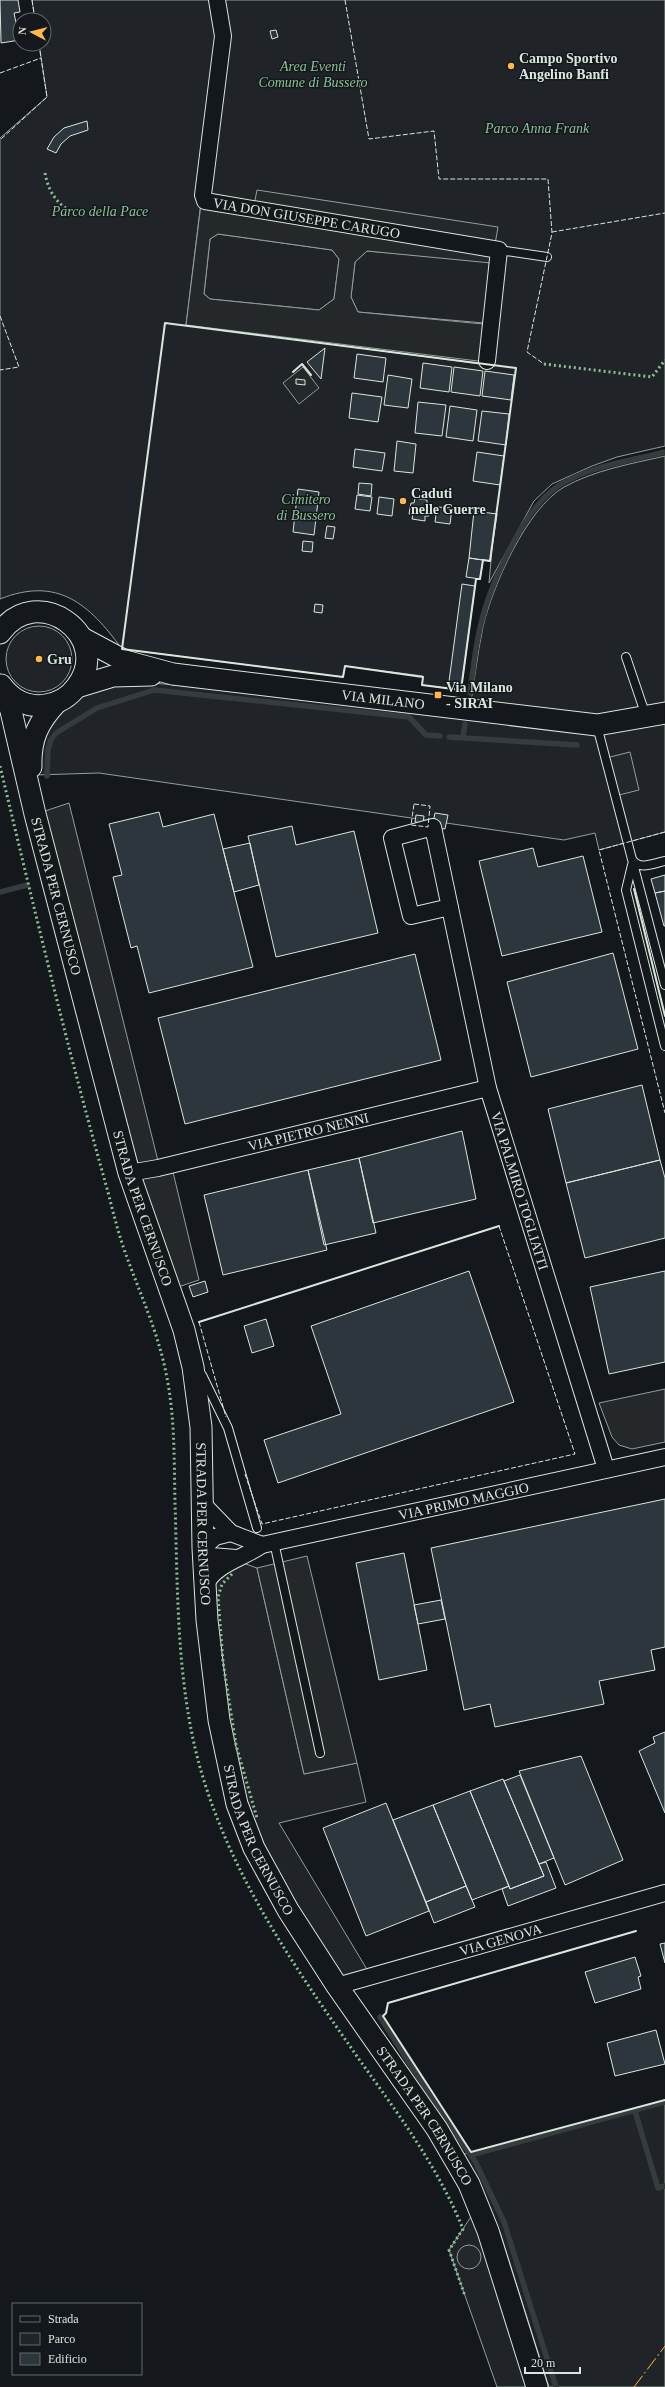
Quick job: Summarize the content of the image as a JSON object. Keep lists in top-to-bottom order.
{
  "streets": {
    "street": [
      "VIA DON GIUSEPPE CARUGO",
      "VIA MILANO",
      "STRADA PER CERNUSCO",
      "VIA PIETRO NENNI",
      "VIA PALMIRO TOGLIATTI",
      "VIA PRIMO MAGGIO",
      "VIA GENOVA"
    ]
  },
  "crossings": [
    ["VIA MILANO", "STRADA PER CERNUSCO"],
    ["STRADA PER CERNUSCO", "VIA PIETRO NENNI"],
    ["STRADA PER CERNUSCO", "VIA PRIMO MAGGIO"],
    ["STRADA PER CERNUSCO", "VIA GENOVA"],
    ["VIA PIETRO NENNI", "VIA PALMIRO TOGLIATTI"],
    ["VIA PALMIRO TOGLIATTI", "VIA PRIMO MAGGIO"]
  ],
  "parks": [
    "Area Eventi Comune di Bussero",
    "Parco Anna Frank",
    "Parco della Pace",
    "Cimitero di Bussero"
  ],
  "places": {
    "other": ["Campo Sportivo Angelino Banfi", "Caduti nelle Guerre", "Gru"],
    "transit": ["Via Milano - SIRAI"]
  },
  "legend": ["Strada", "Parco", "Edificio"],
  "scale_bar": "20 m",
  "north": "left"
}
